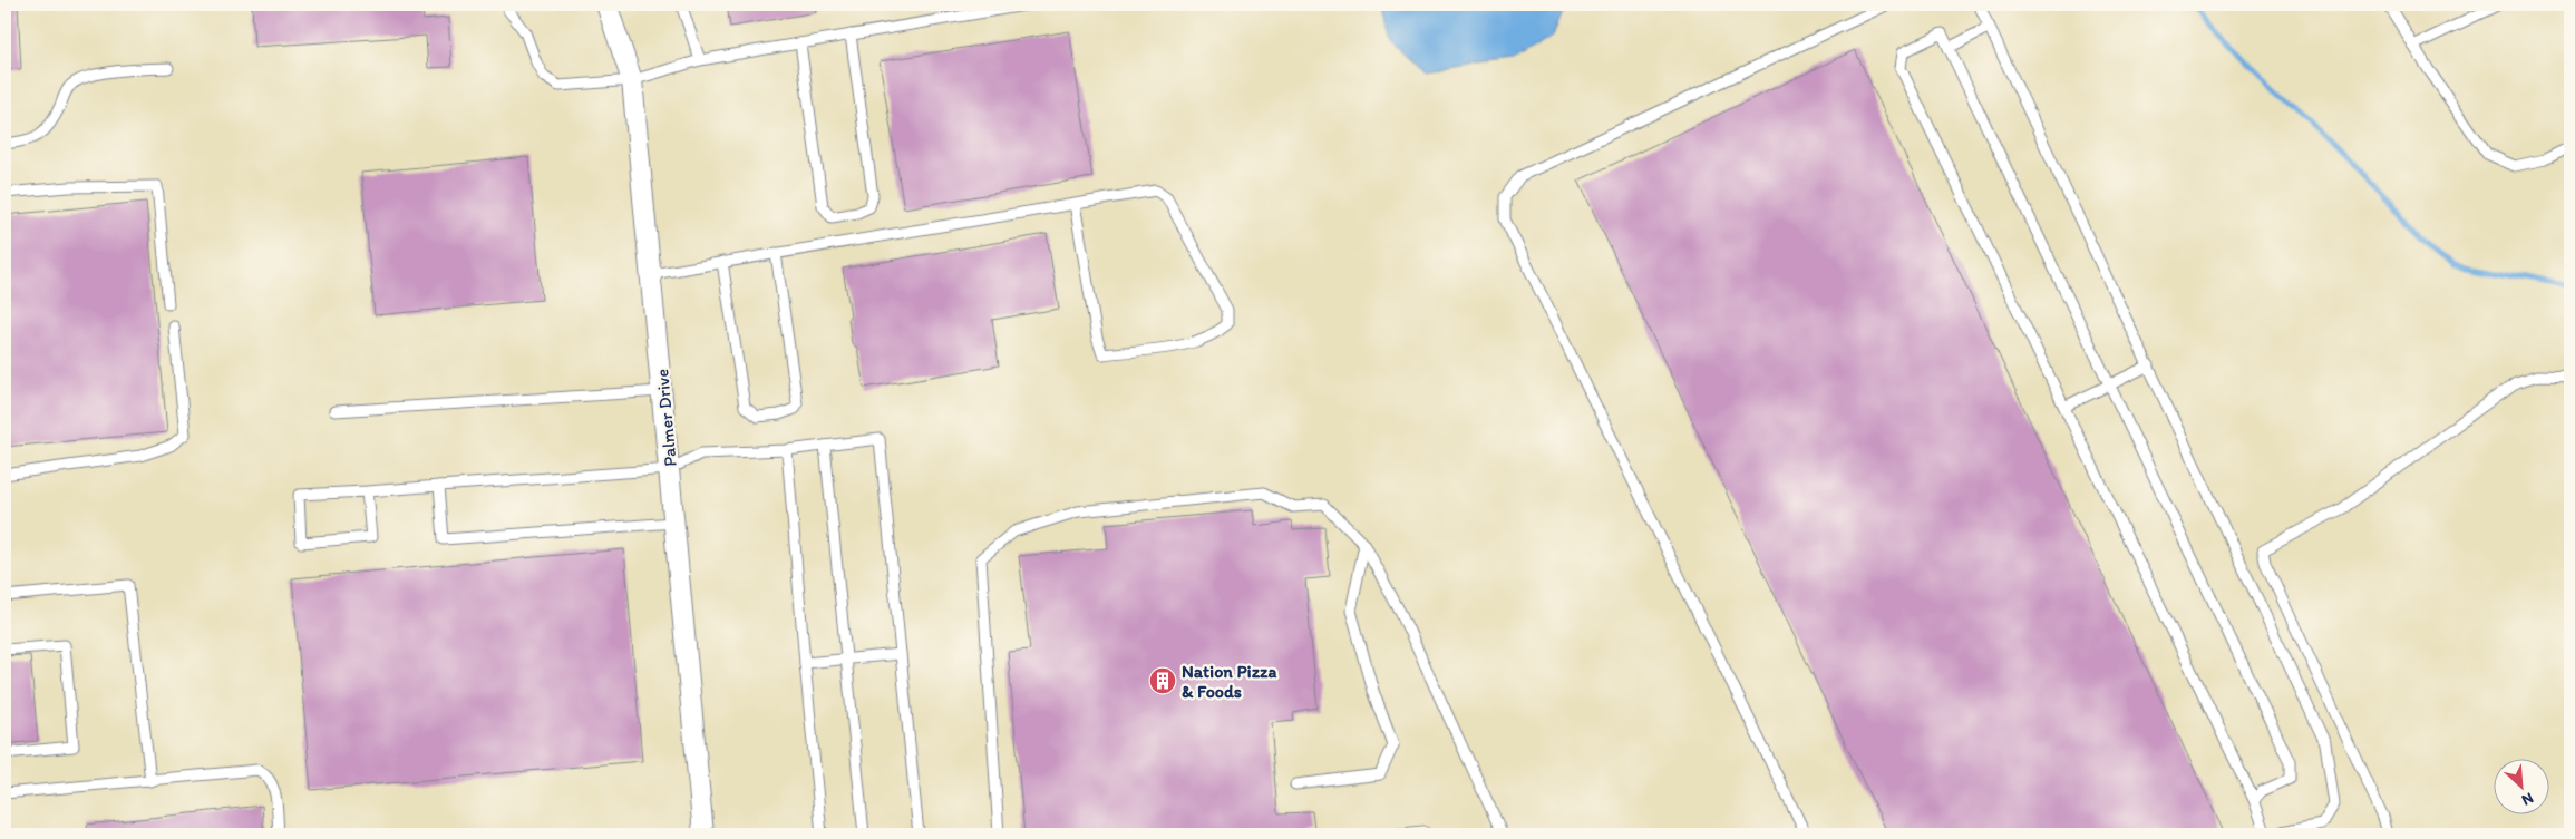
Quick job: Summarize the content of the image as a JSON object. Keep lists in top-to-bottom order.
{
  "streets": {
    "street": ["Palmer Drive"]
  },
  "places": {
    "building": ["Nation Pizza & Foods"]
  },
  "north": "bottom right"
}
